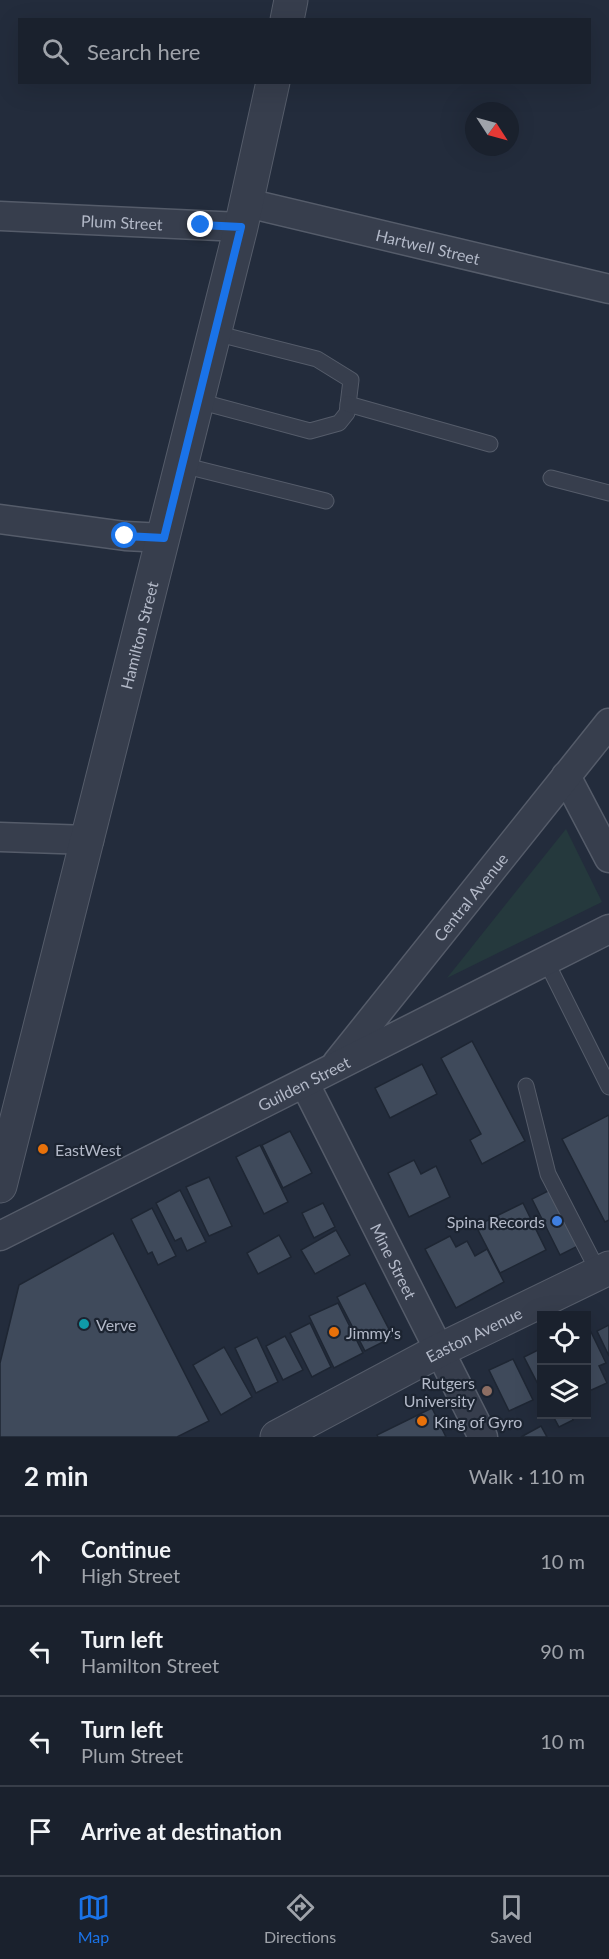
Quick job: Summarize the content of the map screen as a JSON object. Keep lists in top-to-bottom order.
{
  "streets": {
    "street": [
      "Plum Street",
      "Hartwell Street",
      "Hamilton Street",
      "Central Avenue",
      "Guilden Street",
      "Mine Street",
      "Easton Avenue"
    ]
  },
  "crossings": [
    ["Plum Street", "Hartwell Street"],
    ["Plum Street", "Hamilton Street"],
    ["Hartwell Street", "Hamilton Street"],
    ["Central Avenue", "Guilden Street"],
    ["Guilden Street", "Mine Street"],
    ["Mine Street", "Easton Avenue"]
  ],
  "places": [
    "EastWest",
    "Spina Records",
    "Verve",
    "Jimmy's",
    "Rutgers University",
    "King of Gyro"
  ],
  "north": "bottom right",
  "page": {
    "search": "Search here",
    "heading": ["2 min", "Walk · 110 m"],
    "list": [
      ["Continue", "High Street", "10 m"],
      ["Turn left", "Hamilton Street", "90 m"],
      ["Turn left", "Plum Street", "10 m"],
      "Arrive at destination"
    ],
    "nav": ["Map", "Directions", "Saved"]
  }
}
